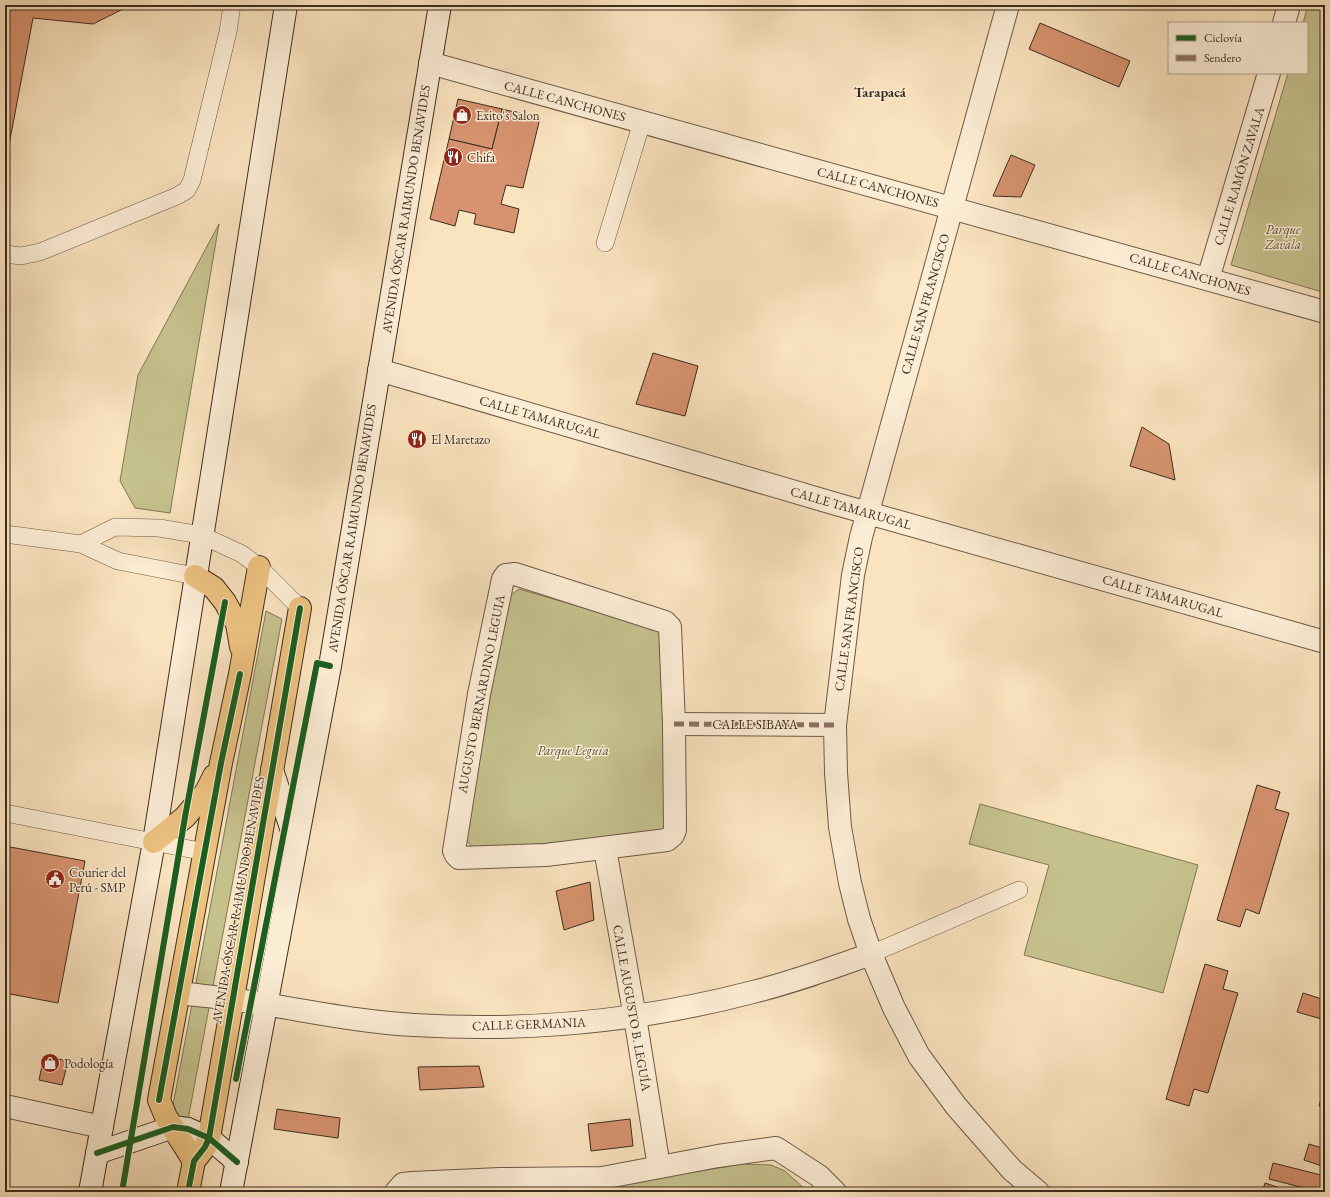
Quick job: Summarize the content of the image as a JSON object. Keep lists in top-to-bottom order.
{
  "streets": {
    "main road": ["AVENIDA ÓSCAR RAIMUNDO BENAVIDES"],
    "street": [
      "CALLE CANCHONES",
      "CALLE RAMÓN ZAVALA",
      "CALLE SAN FRANCISCO",
      "CALLE TAMARUGAL",
      "AUGUSTO BERNARDINO LEGUIA",
      "CALLE SIBAYA",
      "CALLE AUGUSTO B. LEGUÍA",
      "CALLE GERMANIA"
    ]
  },
  "crossings": [
    ["CALLE CANCHONES", "CALLE RAMÓN ZAVALA"],
    ["CALLE CANCHONES", "AVENIDA ÓSCAR RAIMUNDO BENAVIDES"],
    ["CALLE CANCHONES", "CALLE SAN FRANCISCO"],
    ["AVENIDA ÓSCAR RAIMUNDO BENAVIDES", "CALLE TAMARUGAL"],
    ["AVENIDA ÓSCAR RAIMUNDO BENAVIDES", "CALLE GERMANIA"],
    ["CALLE SAN FRANCISCO", "CALLE TAMARUGAL"],
    ["CALLE SAN FRANCISCO", "CALLE SIBAYA"],
    ["CALLE SAN FRANCISCO", "CALLE GERMANIA"],
    ["AUGUSTO BERNARDINO LEGUIA", "CALLE SIBAYA"],
    ["AUGUSTO BERNARDINO LEGUIA", "CALLE AUGUSTO B. LEGUÍA"],
    ["CALLE AUGUSTO B. LEGUÍA", "CALLE GERMANIA"]
  ],
  "districts": ["Tarapacá"],
  "parks": ["Parque Zavala", "Parque Leguía"],
  "places": {
    "shop": ["Exito's Salon", "Podología"],
    "restaurant": ["Chifa", "El Maretazo"],
    "public building": ["Courier del Perú - SMP"]
  },
  "legend": ["Ciclovía", "Sendero"]
}
